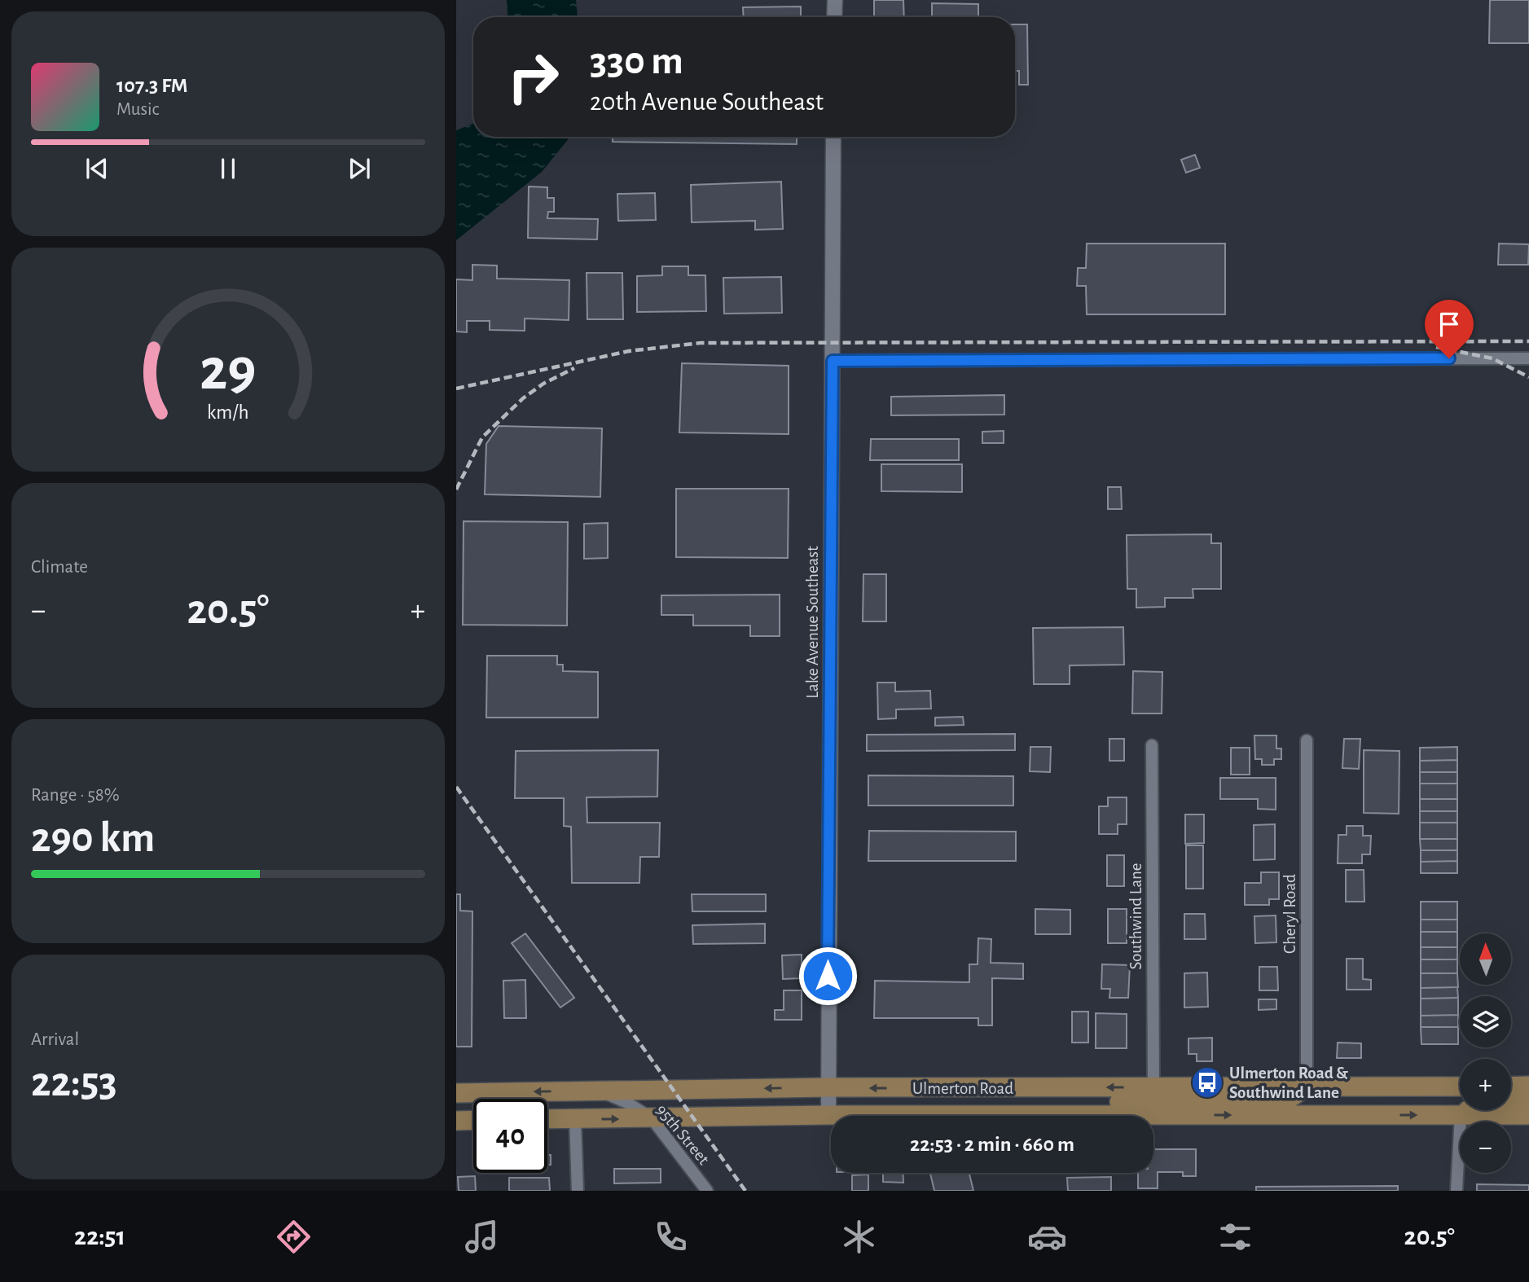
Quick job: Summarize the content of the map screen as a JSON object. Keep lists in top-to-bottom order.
{
  "streets": {
    "main road": ["Ulmerton Road"],
    "street": [
      "Lake Avenue Southeast",
      "Cheryl Road",
      "Southwind Lane",
      "95th Street"
    ]
  },
  "crossings": [
    ["Lake Avenue Southeast", "Ulmerton Road"],
    ["Cheryl Road", "Ulmerton Road"],
    ["Southwind Lane", "Ulmerton Road"],
    ["Ulmerton Road", "95th Street"]
  ],
  "places": {
    "bus stop": ["Ulmerton Road & Southwind Lane"]
  },
  "north": "top",
  "page": {
    "turn": ["330 m", "20th Avenue Southeast"],
    "song": ["107.3 FM", "Music"],
    "tile": [
      "Climate",
      ["Range · 58%", "290 km"],
      ["Arrival", "22:53"]
    ],
    "heat": ["−", "20.5°", "+"],
    "map_buttons": ["+", "−"],
    "limit": "40",
    "trip": "22:53 · 2 min · 660 m",
    "tabs": ["22:51", "20.5°"],
    "gauge": ["29", "km/h"]
  }
}
